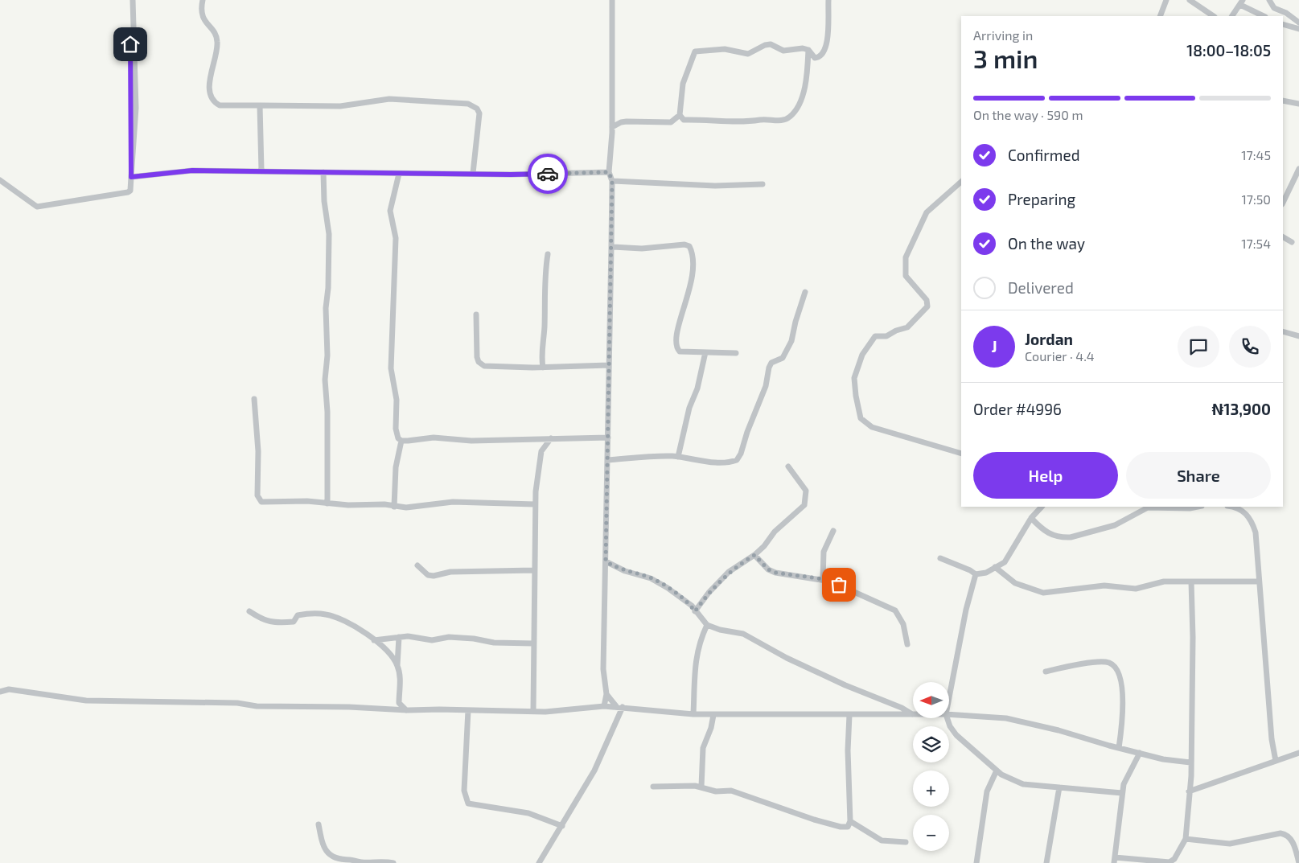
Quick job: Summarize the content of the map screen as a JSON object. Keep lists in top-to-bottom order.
{
  "north": "left",
  "page": {
    "heading": ["3 min", "Arriving in", "18:00–18:05"],
    "panel": [
      "Jordan",
      "Courier · 4.4",
      "Order #4996",
      "₦13,900"
    ],
    "bar": "On the way · 590 m",
    "list": [
      ["Confirmed", "17:45"],
      ["Preparing", "17:50"],
      ["On the way", "17:54"],
      "Delivered"
    ],
    "round": "J",
    "buttons": ["Help", "Share"],
    "map_buttons": ["+", "−"]
  }
}
